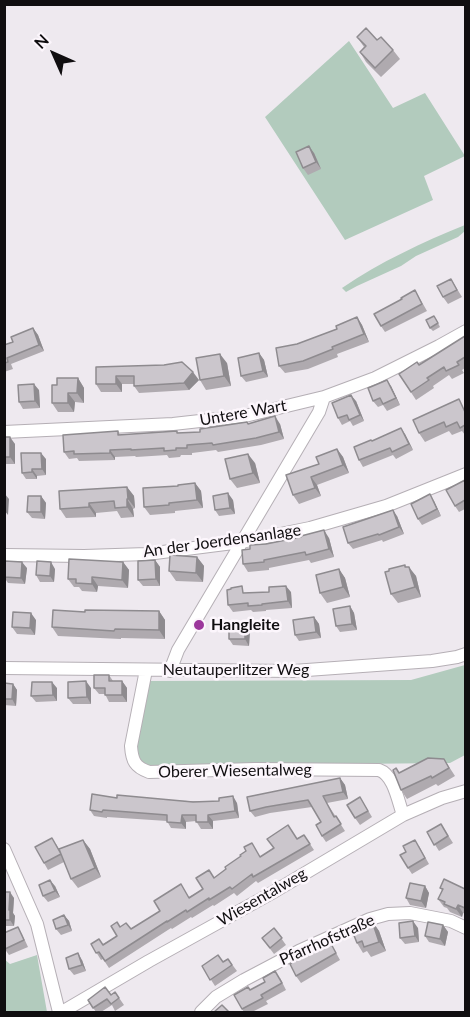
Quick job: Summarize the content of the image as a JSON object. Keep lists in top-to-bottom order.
{
  "streets": {
    "street": [
      "Untere Wart",
      "An der Joerdensanlage",
      "Neutauperlitzer Weg",
      "Oberer Wiesentalweg",
      "Wiesentalweg",
      "Pfarrhofstraße"
    ]
  },
  "crossings": [
    ["Neutauperlitzer Weg", "Oberer Wiesentalweg"],
    ["Oberer Wiesentalweg", "Wiesentalweg"]
  ],
  "places": ["Hangleite"],
  "north": "top left"
}
